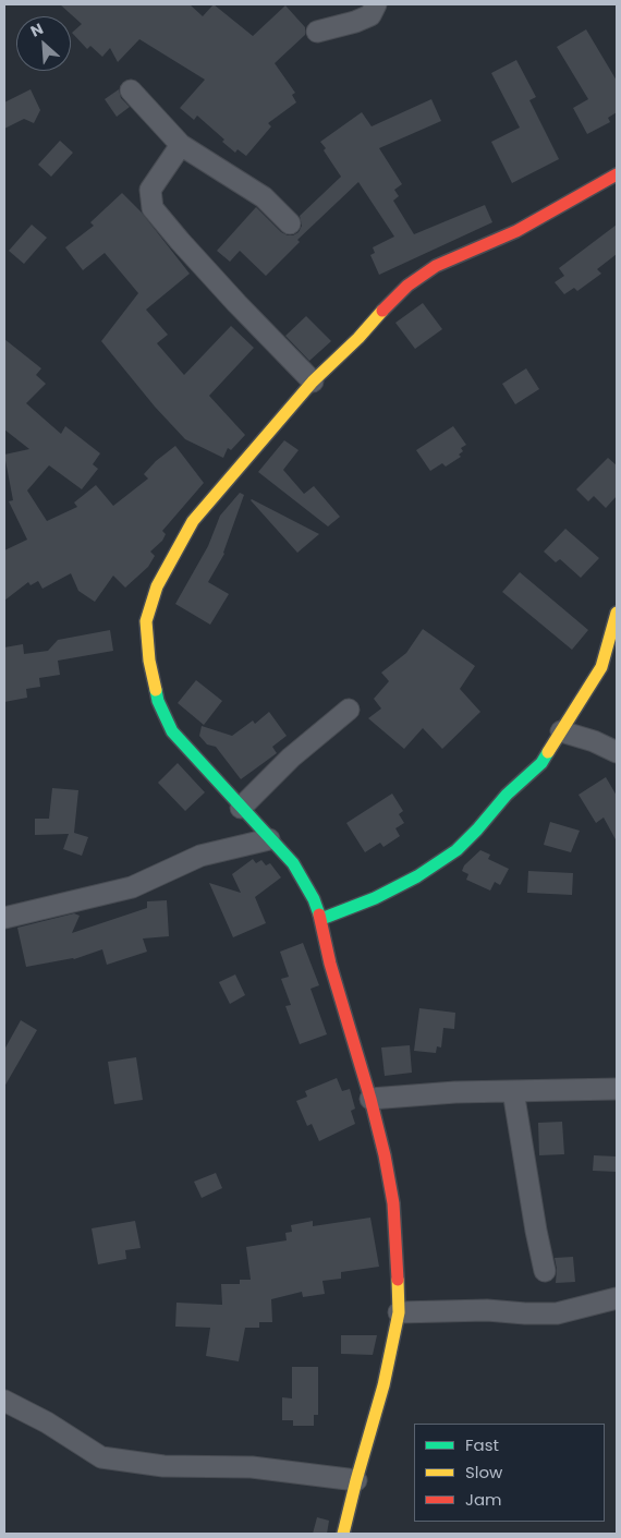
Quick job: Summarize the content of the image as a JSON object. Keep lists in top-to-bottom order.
{
  "legend": ["Fast", "Slow", "Jam"],
  "north": "top left"
}
